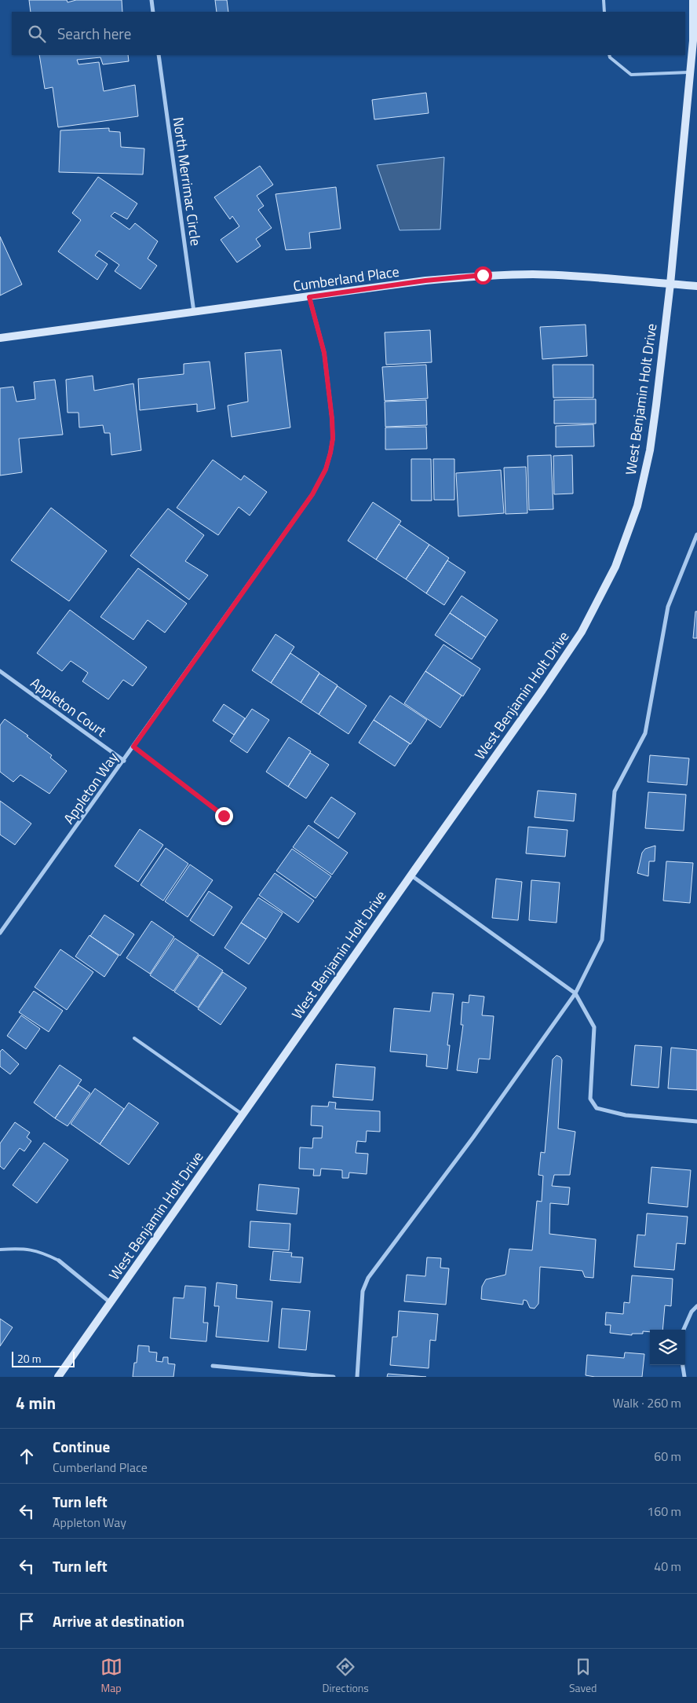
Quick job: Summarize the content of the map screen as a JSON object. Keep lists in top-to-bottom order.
{
  "streets": {
    "main road": ["Cumberland Place", "West Benjamin Holt Drive"],
    "street": ["North Merrimac Circle", "Appleton Court", "Appleton Way"]
  },
  "crossings": [
    ["North Merrimac Circle", "Cumberland Place"],
    ["Cumberland Place", "West Benjamin Holt Drive"],
    ["Cumberland Place", "Appleton Way"],
    ["Appleton Court", "Appleton Way"]
  ],
  "scale_bar": "20 m",
  "page": {
    "search": "Search here",
    "scale": "20 m",
    "heading": ["4 min", "Walk · 260 m"],
    "list": [
      ["Continue", "Cumberland Place", "60 m"],
      ["Turn left", "Appleton Way", "160 m"],
      ["Turn left", "40 m"],
      "Arrive at destination"
    ],
    "nav": ["Map", "Directions", "Saved"]
  }
}
